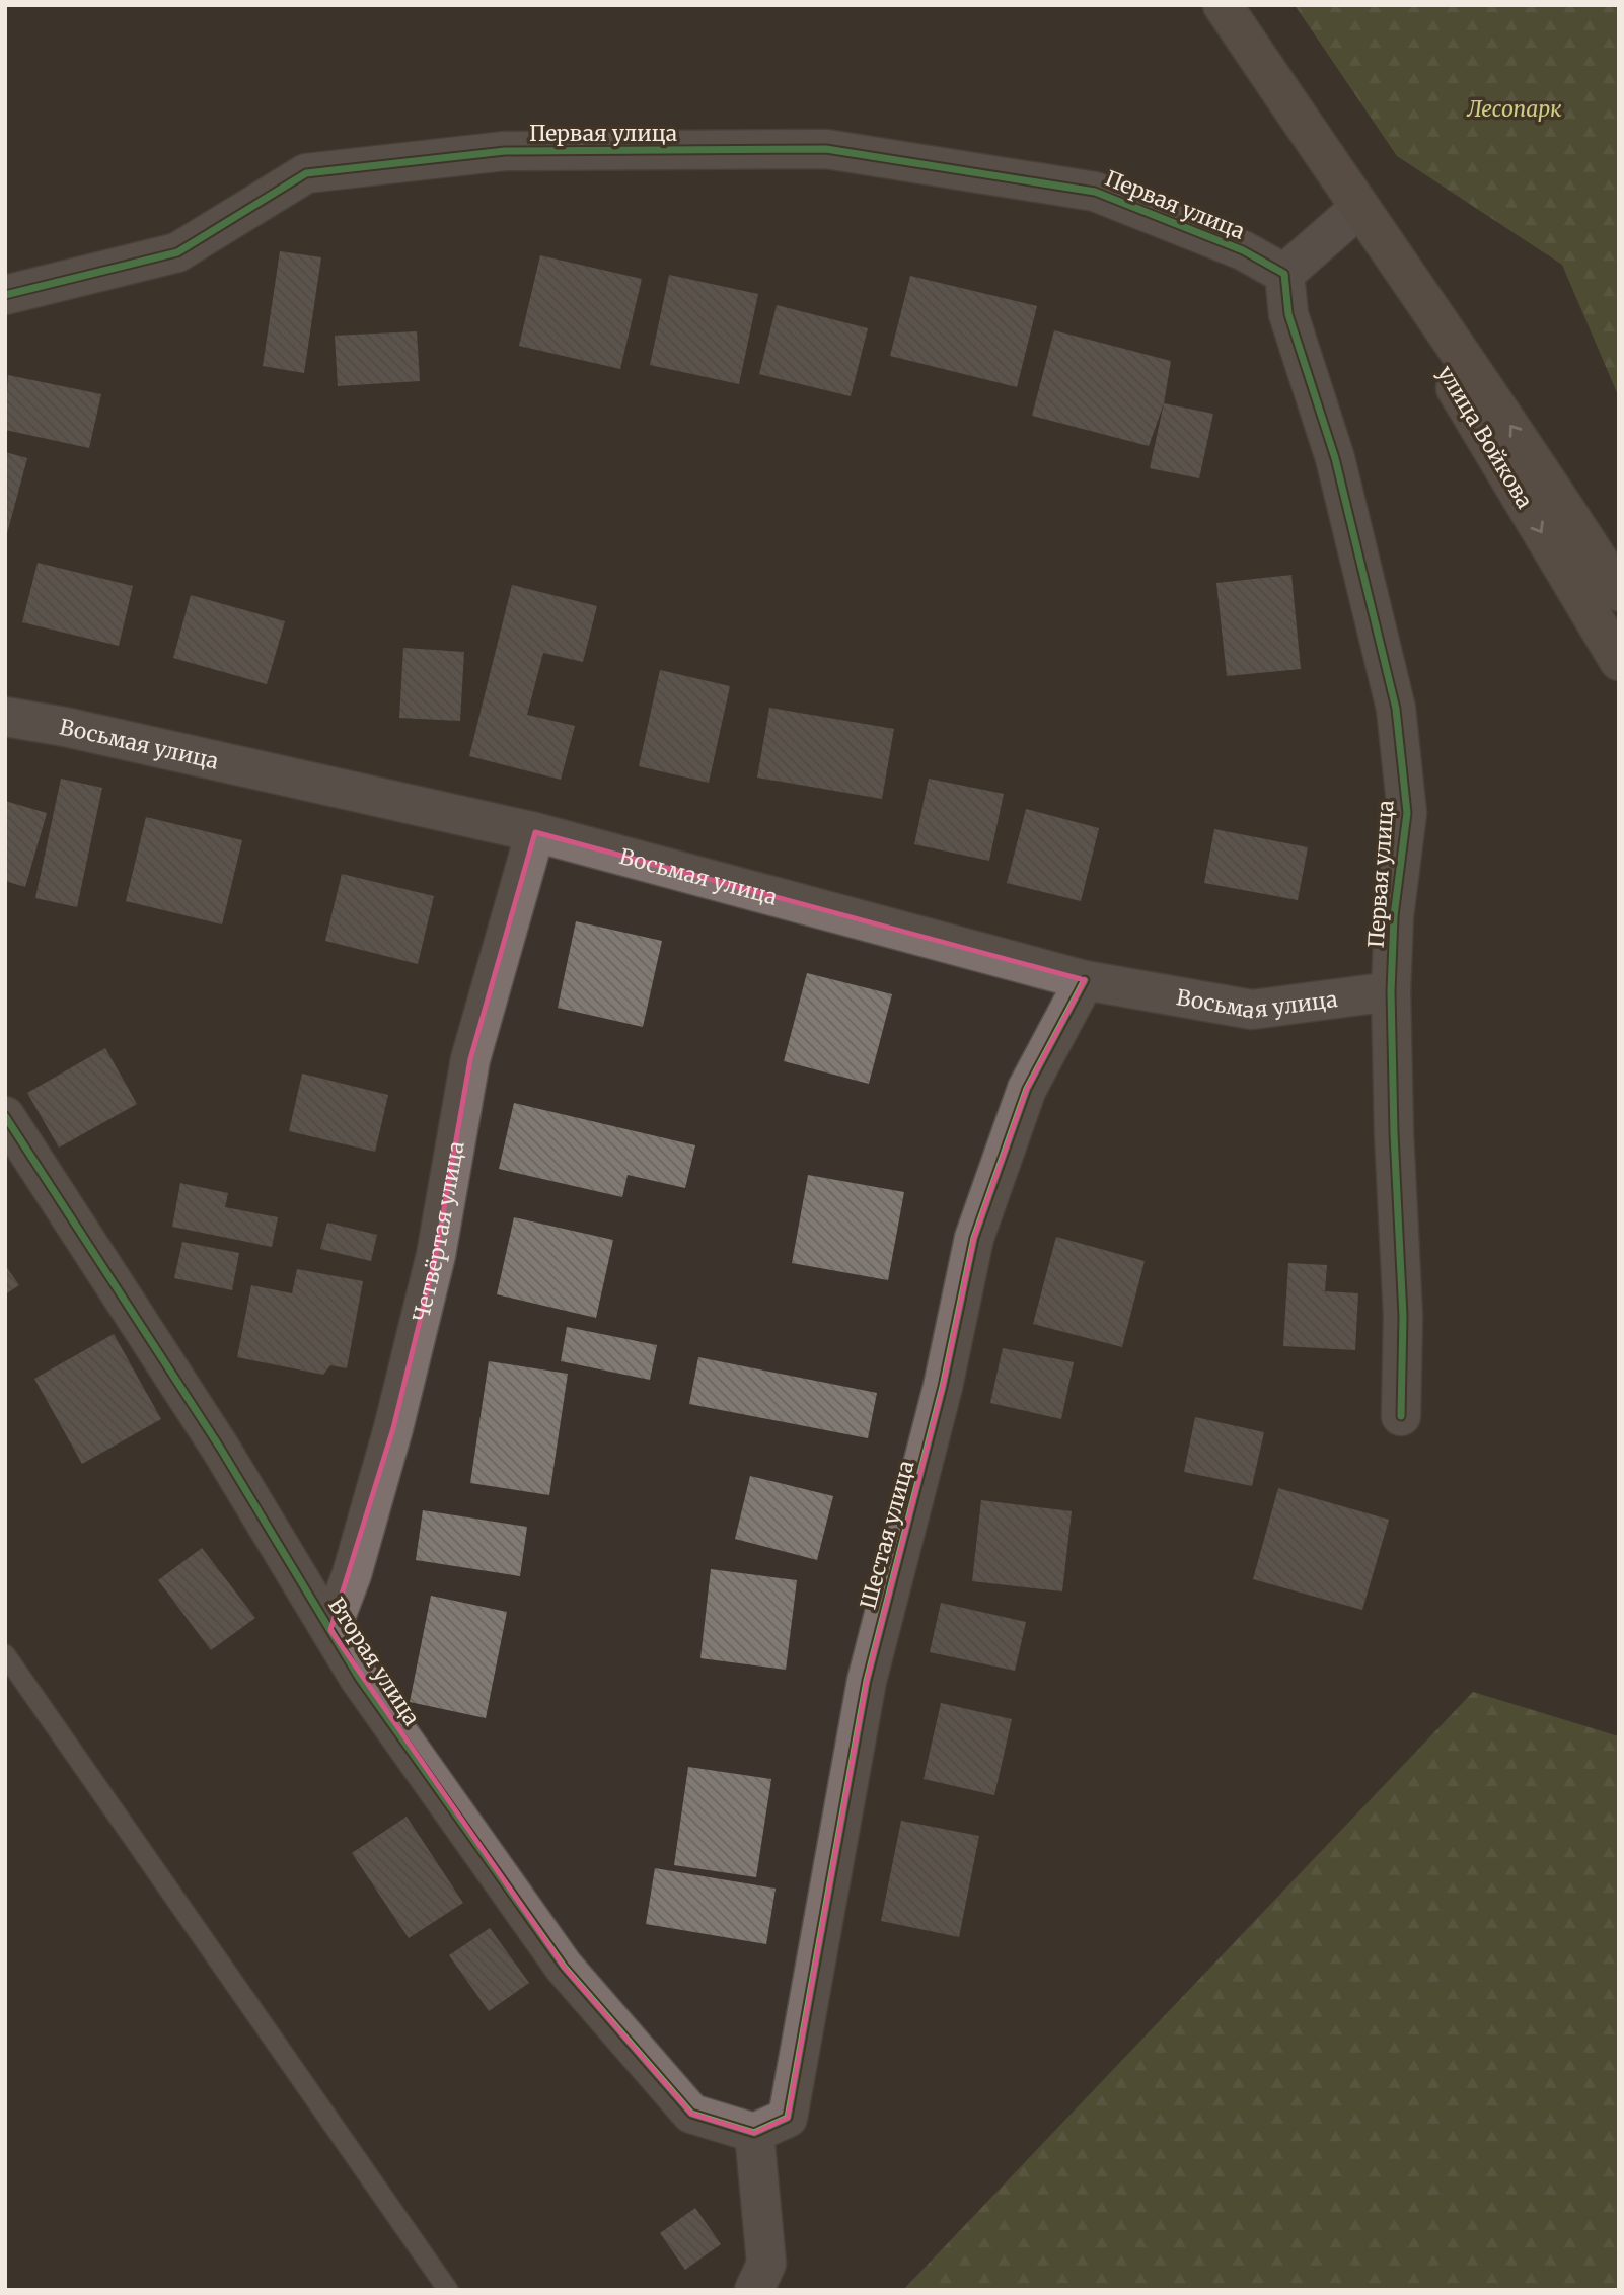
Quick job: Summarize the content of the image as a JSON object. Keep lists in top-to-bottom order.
{
  "streets": {
    "main road": ["улица Войкова"],
    "street": [
      "Первая улица",
      "Восьмая улица",
      "Четвёртая улица",
      "Шестая улица",
      "Вторая улица"
    ]
  },
  "crossings": [
    ["Первая улица", "Восьмая улица"],
    ["Восьмая улица", "Четвёртая улица"],
    ["Восьмая улица", "Шестая улица"],
    ["Четвёртая улица", "Вторая улица"],
    ["Шестая улица", "Вторая улица"]
  ],
  "parks": ["Лесопарк"]
}
